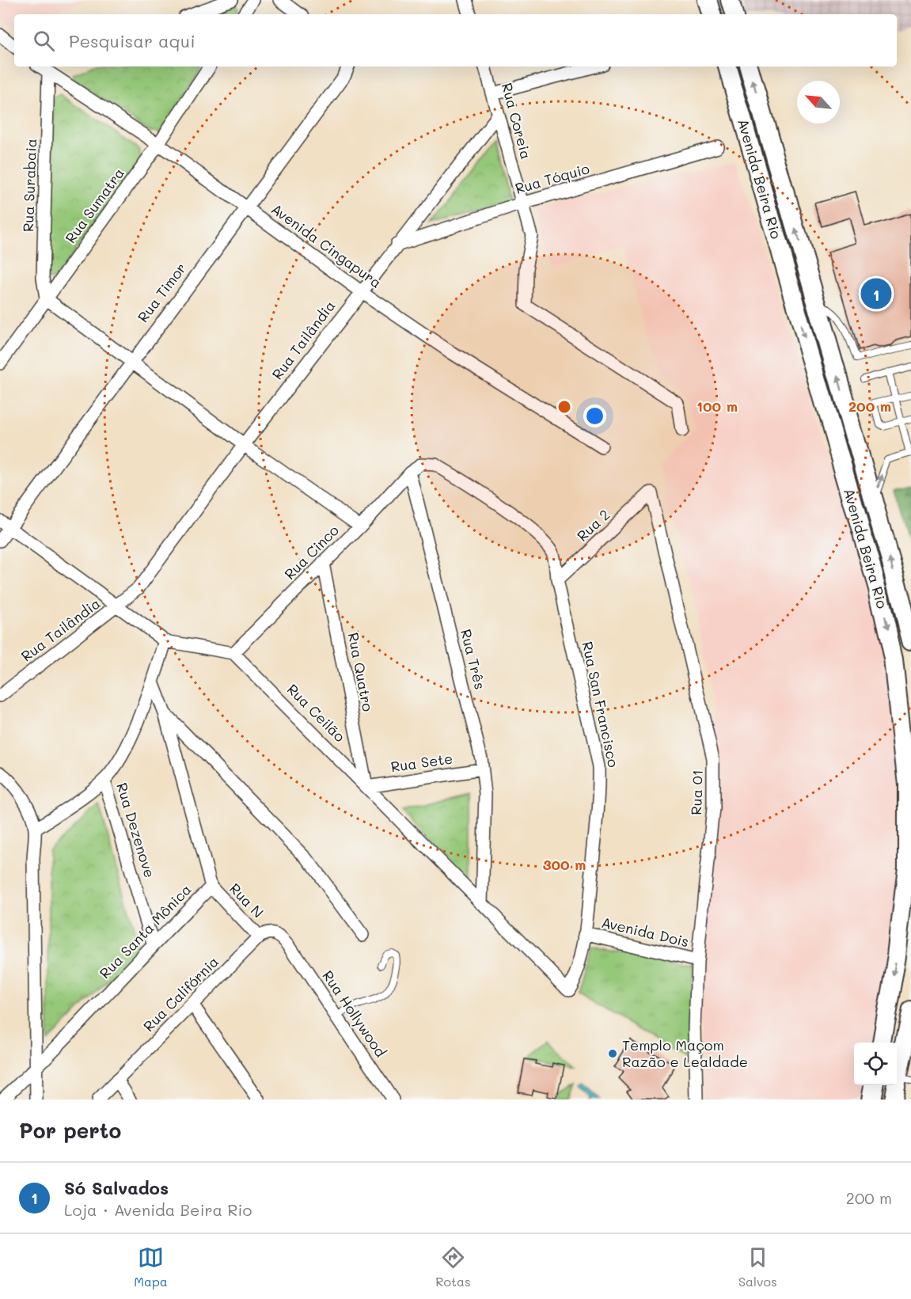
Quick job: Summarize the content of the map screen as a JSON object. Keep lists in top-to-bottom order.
{
  "streets": {
    "main road": ["Avenida Beira Rio"],
    "street": [
      "Rua Coreia",
      "Rua Tóquio",
      "Rua Surabaia",
      "Rua Sumatra",
      "Avenida Cingapura",
      "Rua Timor",
      "Rua Tailândia",
      "Rua 2",
      "Rua Cinco",
      "Rua Três",
      "Rua Quatro",
      "Rua San Francisco",
      "Rua Ceilão",
      "Rua Sete",
      "Rua 01",
      "Rua Dezenove",
      "Rua N",
      "Rua Santa Mônica",
      "Avenida Dois",
      "Rua Califórnia",
      "Rua Hollywood"
    ]
  },
  "crossings": [
    ["Rua Coreia", "Rua Tóquio"],
    ["Rua Coreia", "Rua Tailândia"],
    ["Rua Tóquio", "Rua Tailândia"],
    ["Rua Surabaia", "Rua Sumatra"],
    ["Rua Surabaia", "Avenida Cingapura"],
    ["Rua Sumatra", "Avenida Cingapura"],
    ["Avenida Cingapura", "Rua Timor"],
    ["Avenida Cingapura", "Rua Tailândia"],
    ["Rua 2", "Rua San Francisco"],
    ["Rua 2", "Rua 01"],
    ["Rua Cinco", "Rua Três"],
    ["Rua Cinco", "Rua Quatro"],
    ["Rua Cinco", "Rua San Francisco"],
    ["Rua Cinco", "Rua Ceilão"],
    ["Rua Três", "Rua San Francisco"],
    ["Rua Três", "Rua Ceilão"],
    ["Rua Três", "Rua Sete"],
    ["Rua Quatro", "Rua Ceilão"],
    ["Rua Quatro", "Rua Sete"],
    ["Rua San Francisco", "Rua Ceilão"],
    ["Rua San Francisco", "Avenida Dois"],
    ["Rua Ceilão", "Rua Sete"],
    ["Rua 01", "Avenida Dois"],
    ["Rua Dezenove", "Rua Santa Mônica"],
    ["Rua N", "Rua Santa Mônica"],
    ["Rua N", "Rua Califórnia"],
    ["Rua N", "Rua Hollywood"],
    ["Rua Califórnia", "Rua Hollywood"]
  ],
  "places": ["Templo Maçom Razão e Lealdade"],
  "north": "top left",
  "page": {
    "search": "Pesquisar aqui",
    "pins": "1",
    "heading": "Por perto",
    "list": [
      {
        "mark": "1",
        "name": "Só Salvados",
        "note": "Loja · Avenida Beira Rio",
        "value": "200 m"
      }
    ],
    "nav": ["Mapa", "Rotas", "Salvos"]
  },
  "rings": ["100 m", "200 m", "300 m"]
}
